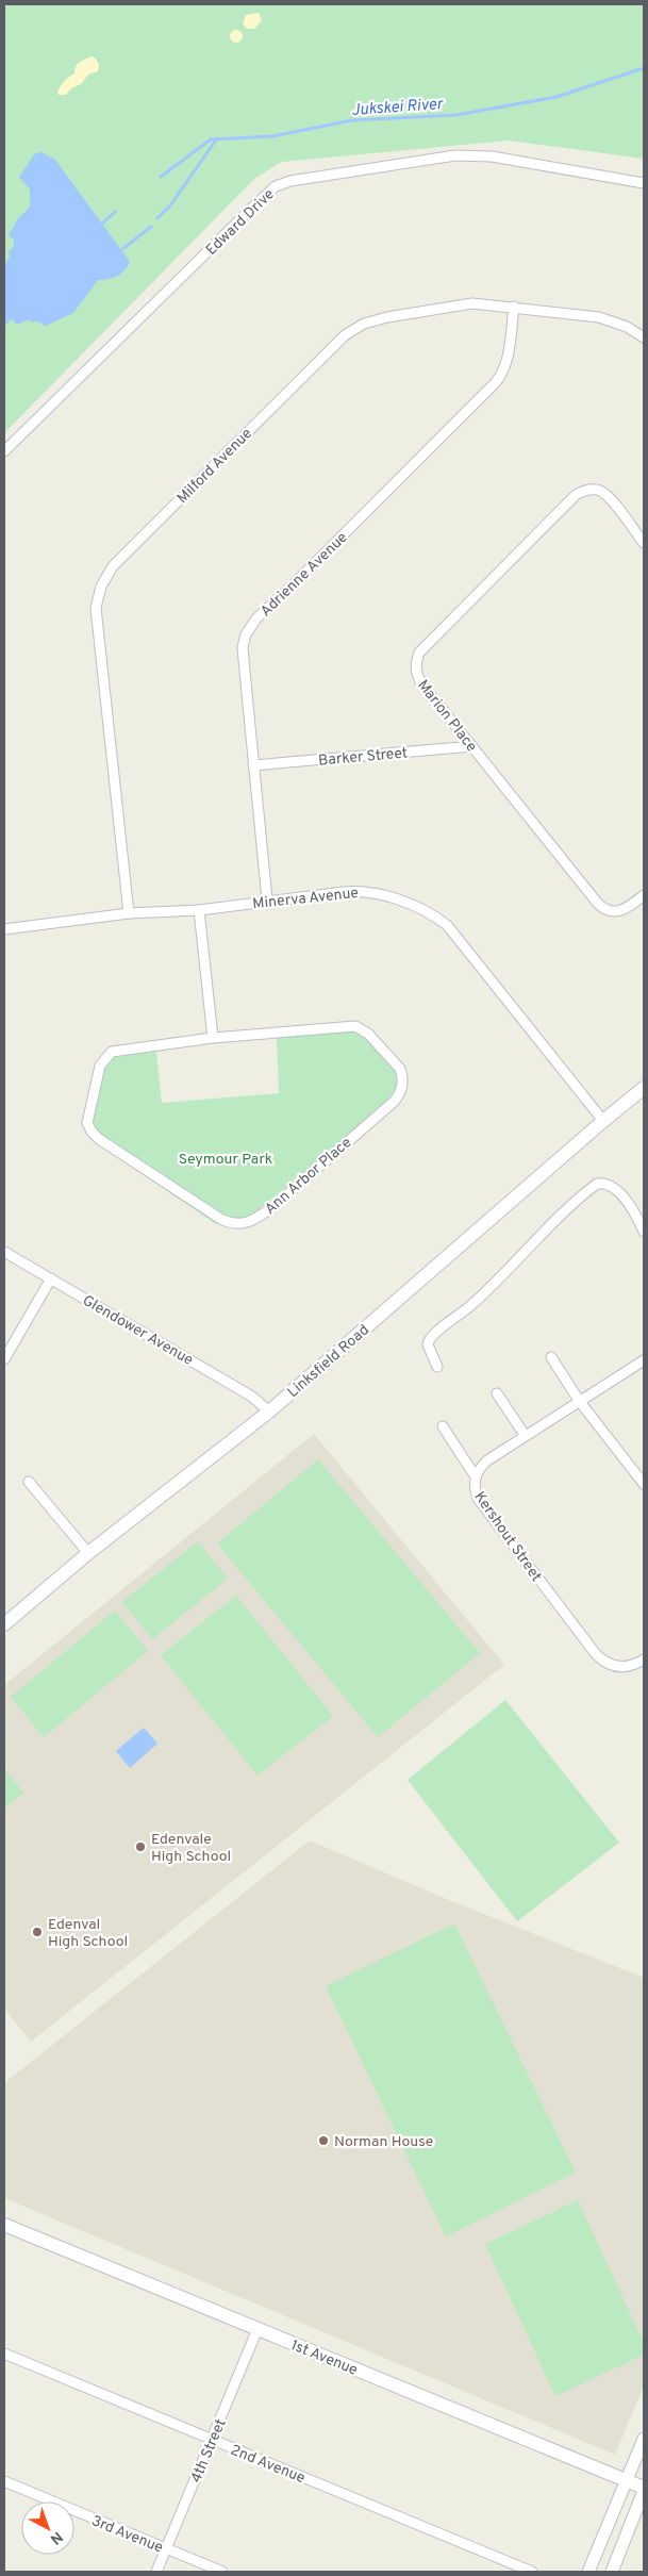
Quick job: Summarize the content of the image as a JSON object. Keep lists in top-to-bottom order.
{
  "streets": {
    "main road": ["Linksfield Road", "1st Avenue"],
    "street": [
      "Edward Drive",
      "Milford Avenue",
      "Adrienne Avenue",
      "Marion Place",
      "Barker Street",
      "Minerva Avenue",
      "Ann Arbor Place",
      "Glendower Avenue",
      "Kershout Street",
      "4th Street",
      "2nd Avenue",
      "3rd Avenue"
    ]
  },
  "crossings": [
    ["Milford Avenue", "Adrienne Avenue"],
    ["Milford Avenue", "Minerva Avenue"],
    ["Adrienne Avenue", "Barker Street"],
    ["Adrienne Avenue", "Minerva Avenue"],
    ["Marion Place", "Barker Street"],
    ["Minerva Avenue", "Linksfield Road"],
    ["Glendower Avenue", "Linksfield Road"],
    ["1st Avenue", "4th Street"],
    ["4th Street", "2nd Avenue"],
    ["4th Street", "3rd Avenue"]
  ],
  "water": ["Jukskei River"],
  "parks": ["Seymour Park"],
  "places": ["Edenvale High School", "Edenval High School", "Norman House"],
  "north": "bottom right"
}
